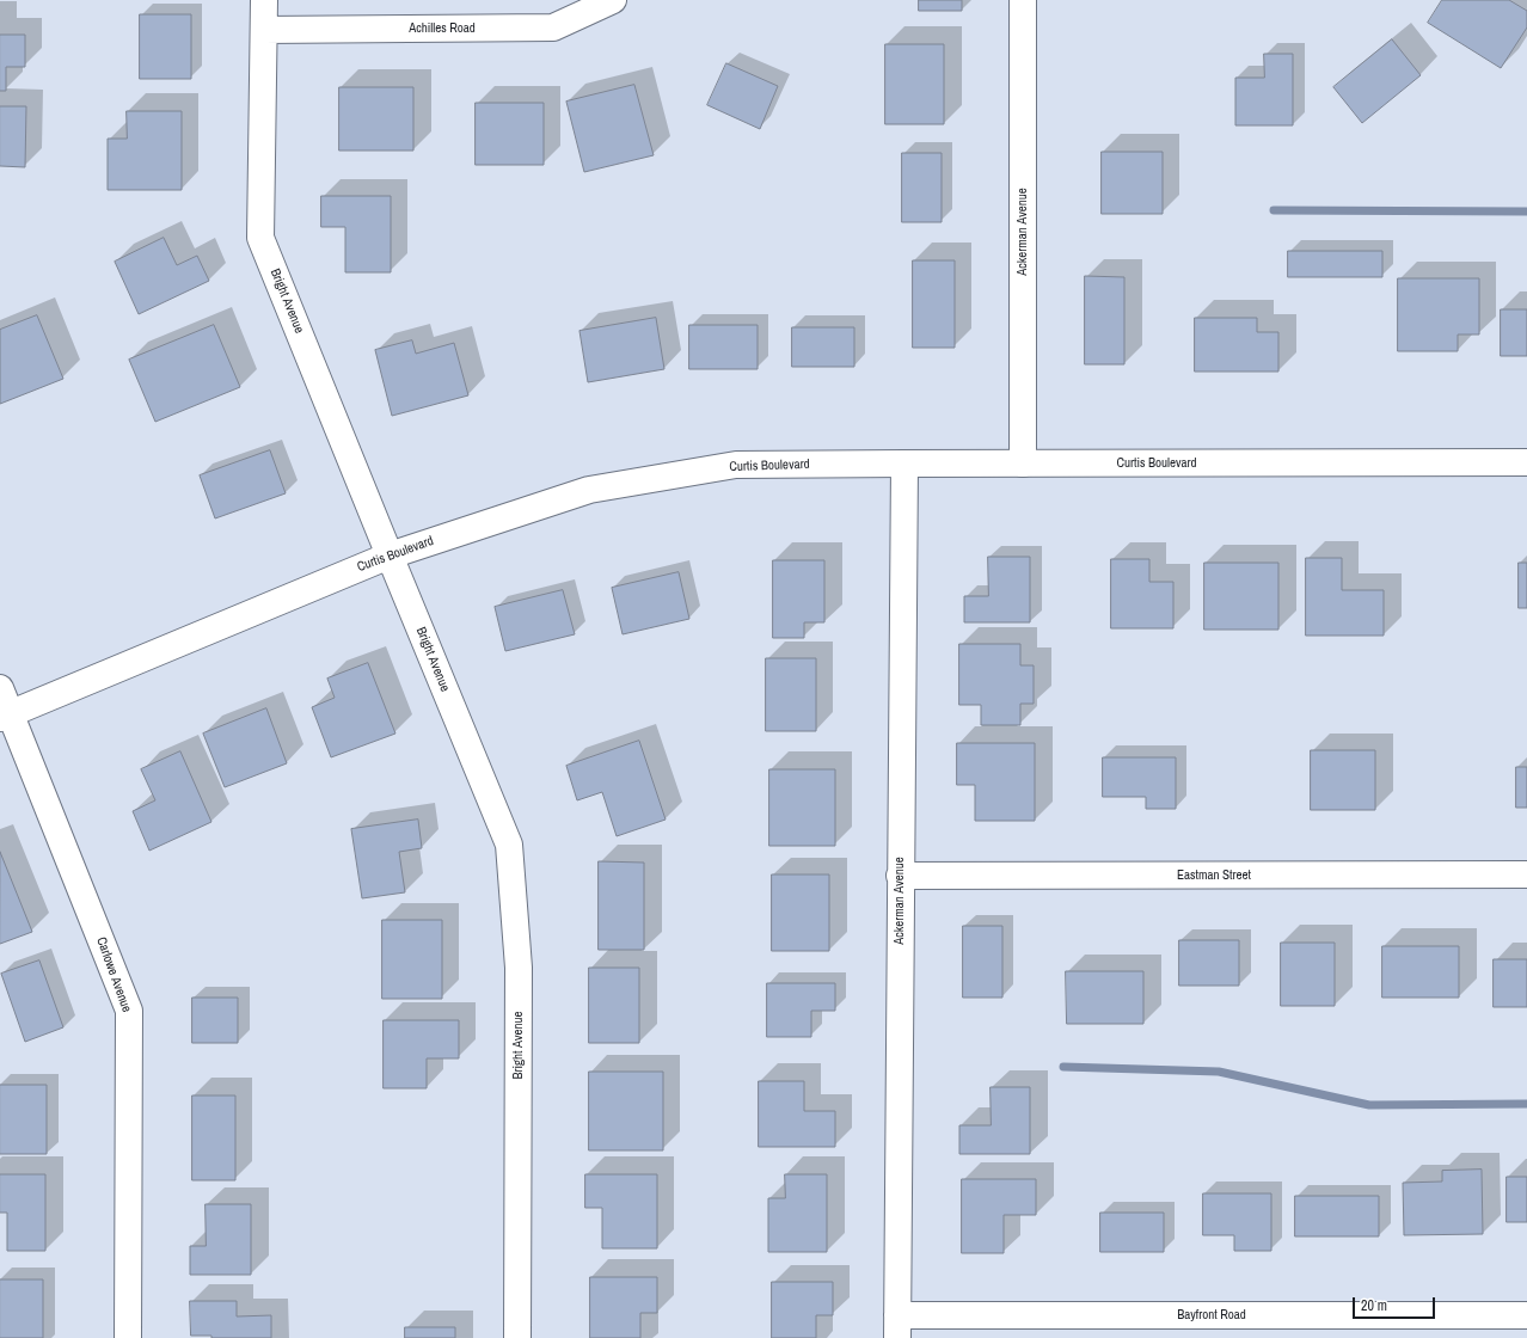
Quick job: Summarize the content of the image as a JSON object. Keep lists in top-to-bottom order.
{
  "streets": {
    "street": [
      "Achilles Road",
      "Ackerman Avenue",
      "Bright Avenue",
      "Curtis Boulevard",
      "Eastman Street",
      "Carlowe Avenue",
      "Bayfront Road"
    ]
  },
  "crossings": [
    ["Achilles Road", "Bright Avenue"],
    ["Ackerman Avenue", "Curtis Boulevard"],
    ["Ackerman Avenue", "Eastman Street"],
    ["Ackerman Avenue", "Bayfront Road"],
    ["Bright Avenue", "Curtis Boulevard"],
    ["Curtis Boulevard", "Carlowe Avenue"]
  ],
  "scale_bar": "20 m"
}
